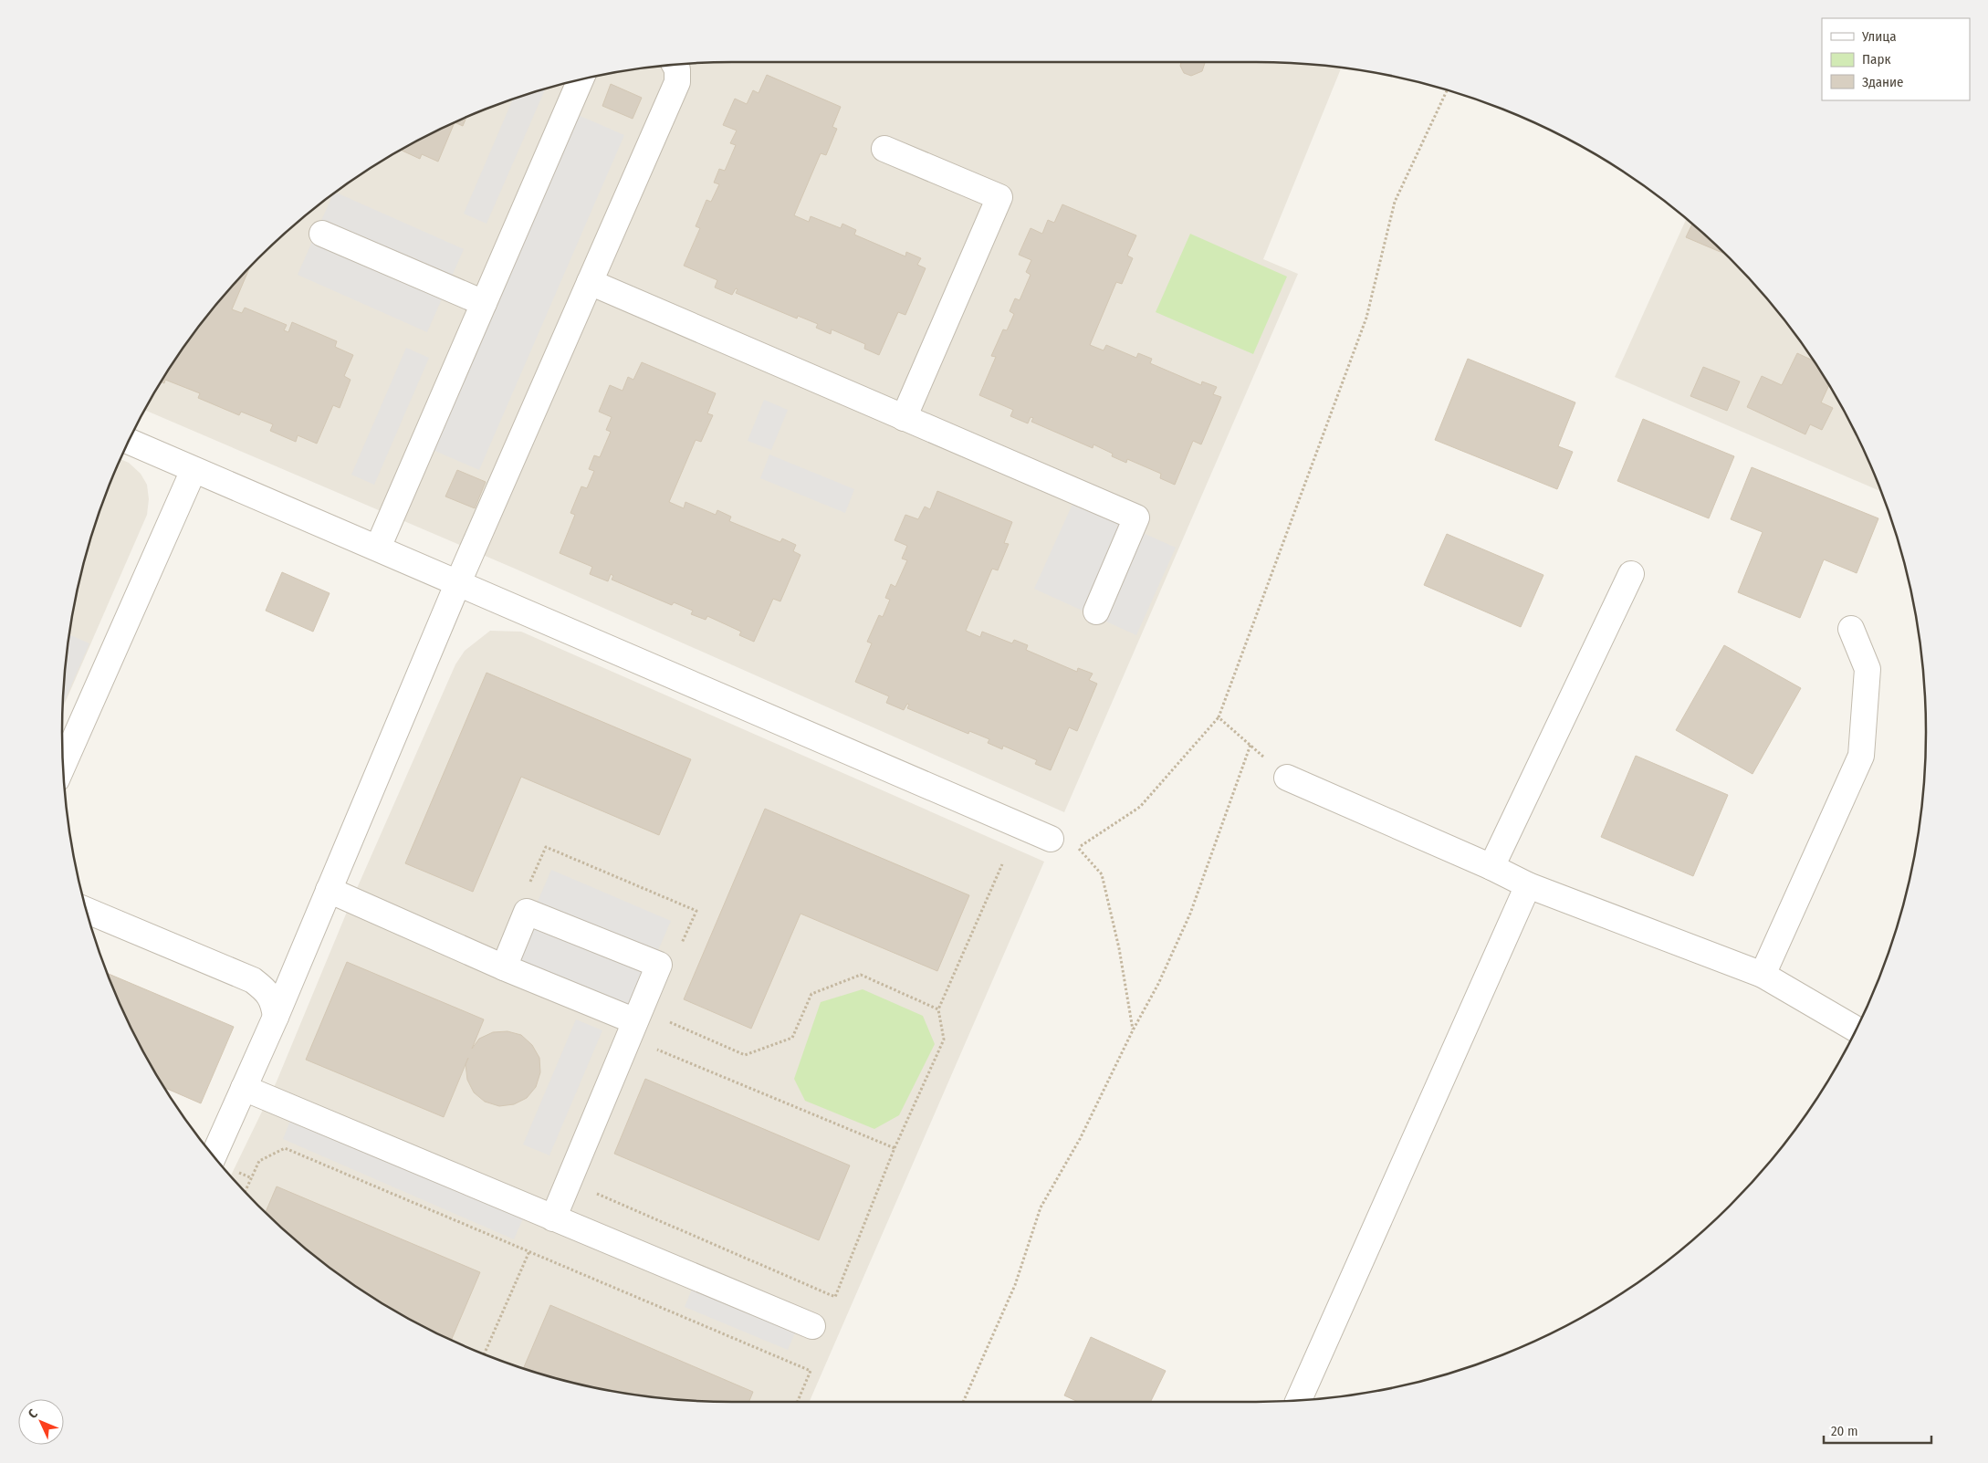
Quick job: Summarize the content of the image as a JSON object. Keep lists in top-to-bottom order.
{
  "legend": ["Улица", "Парк", "Здание"],
  "scale_bar": "20 m",
  "north": "top left"
}
